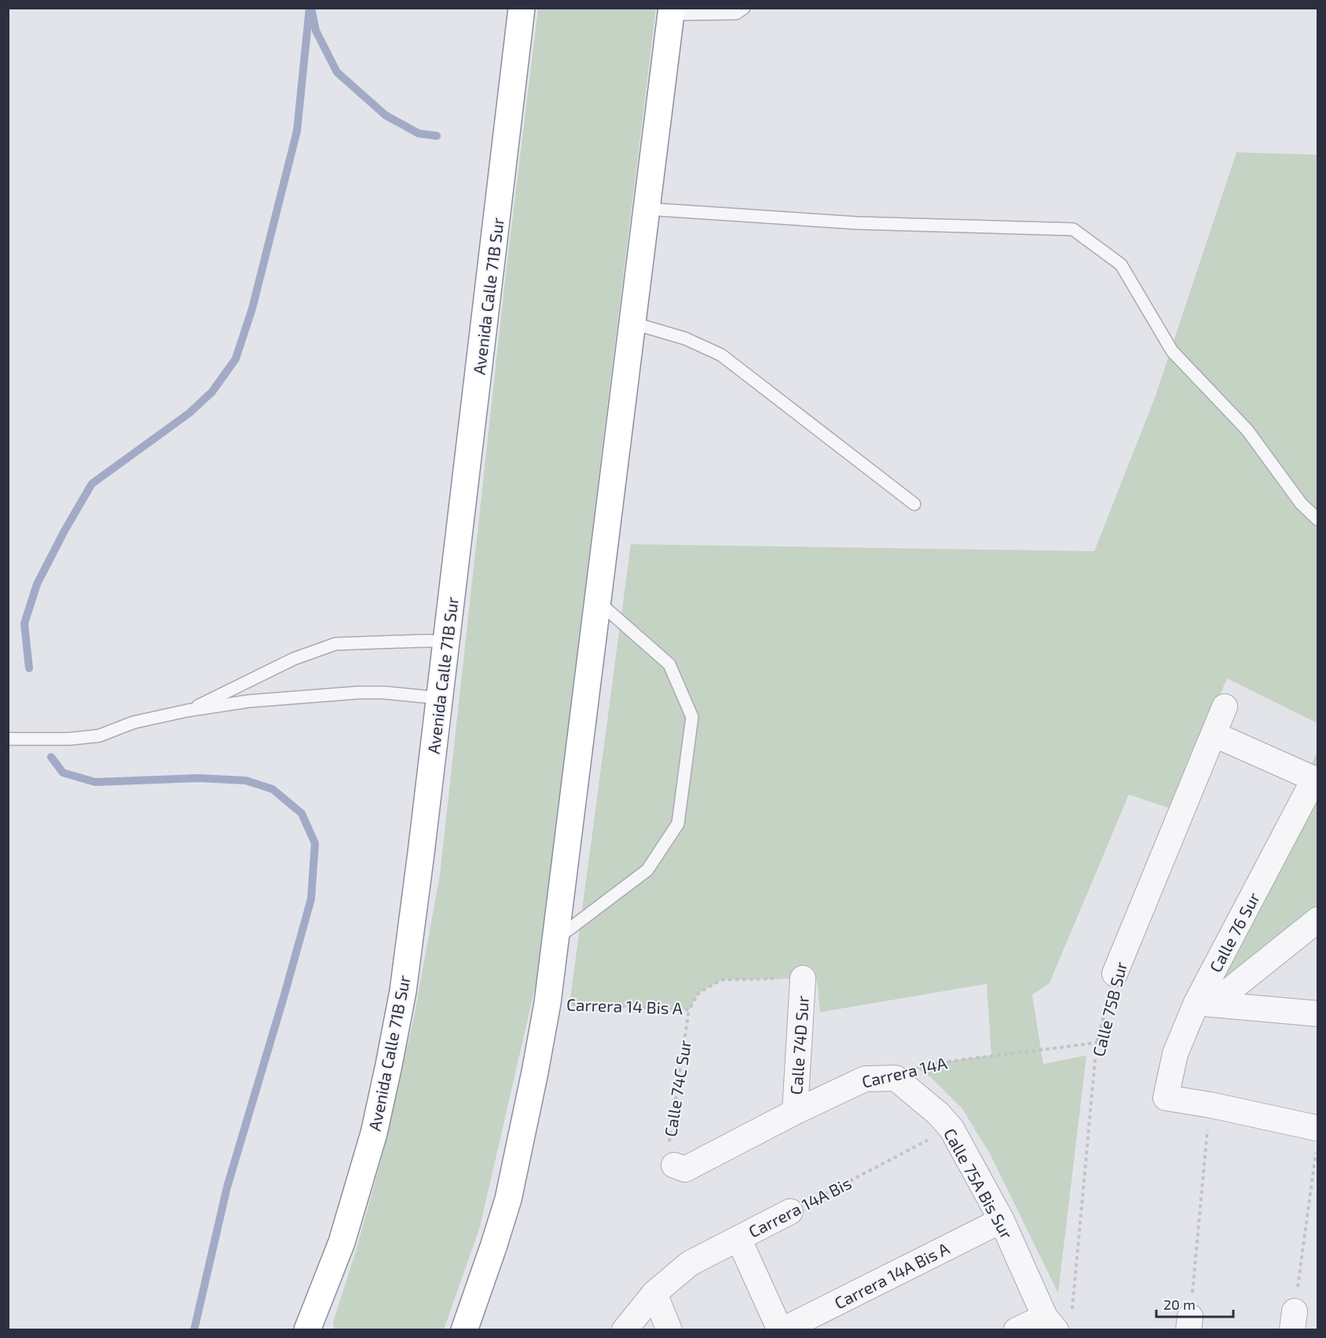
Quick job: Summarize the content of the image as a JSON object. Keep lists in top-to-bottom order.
{
  "streets": {
    "highway": ["Avenida Calle 71B Sur"],
    "street": [
      "Calle 76 Sur",
      "Calle 75B Sur",
      "Calle 74D Sur",
      "Carrera 14A",
      "Calle 75A Bis Sur",
      "Carrera 14A Bis",
      "Carrera 14A Bis A"
    ],
    "path": ["Carrera 14 Bis A", "Calle 74C Sur"]
  },
  "crossings": [
    ["Carrera 14 Bis A", "Calle 74D Sur"],
    ["Carrera 14 Bis A", "Calle 74C Sur"],
    ["Calle 75B Sur", "Carrera 14A"],
    ["Calle 74D Sur", "Carrera 14A"],
    ["Carrera 14A", "Calle 74C Sur"],
    ["Carrera 14A", "Calle 75A Bis Sur"],
    ["Calle 75A Bis Sur", "Carrera 14A Bis"],
    ["Calle 75A Bis Sur", "Carrera 14A Bis A"]
  ],
  "scale_bar": "20 m"
}
